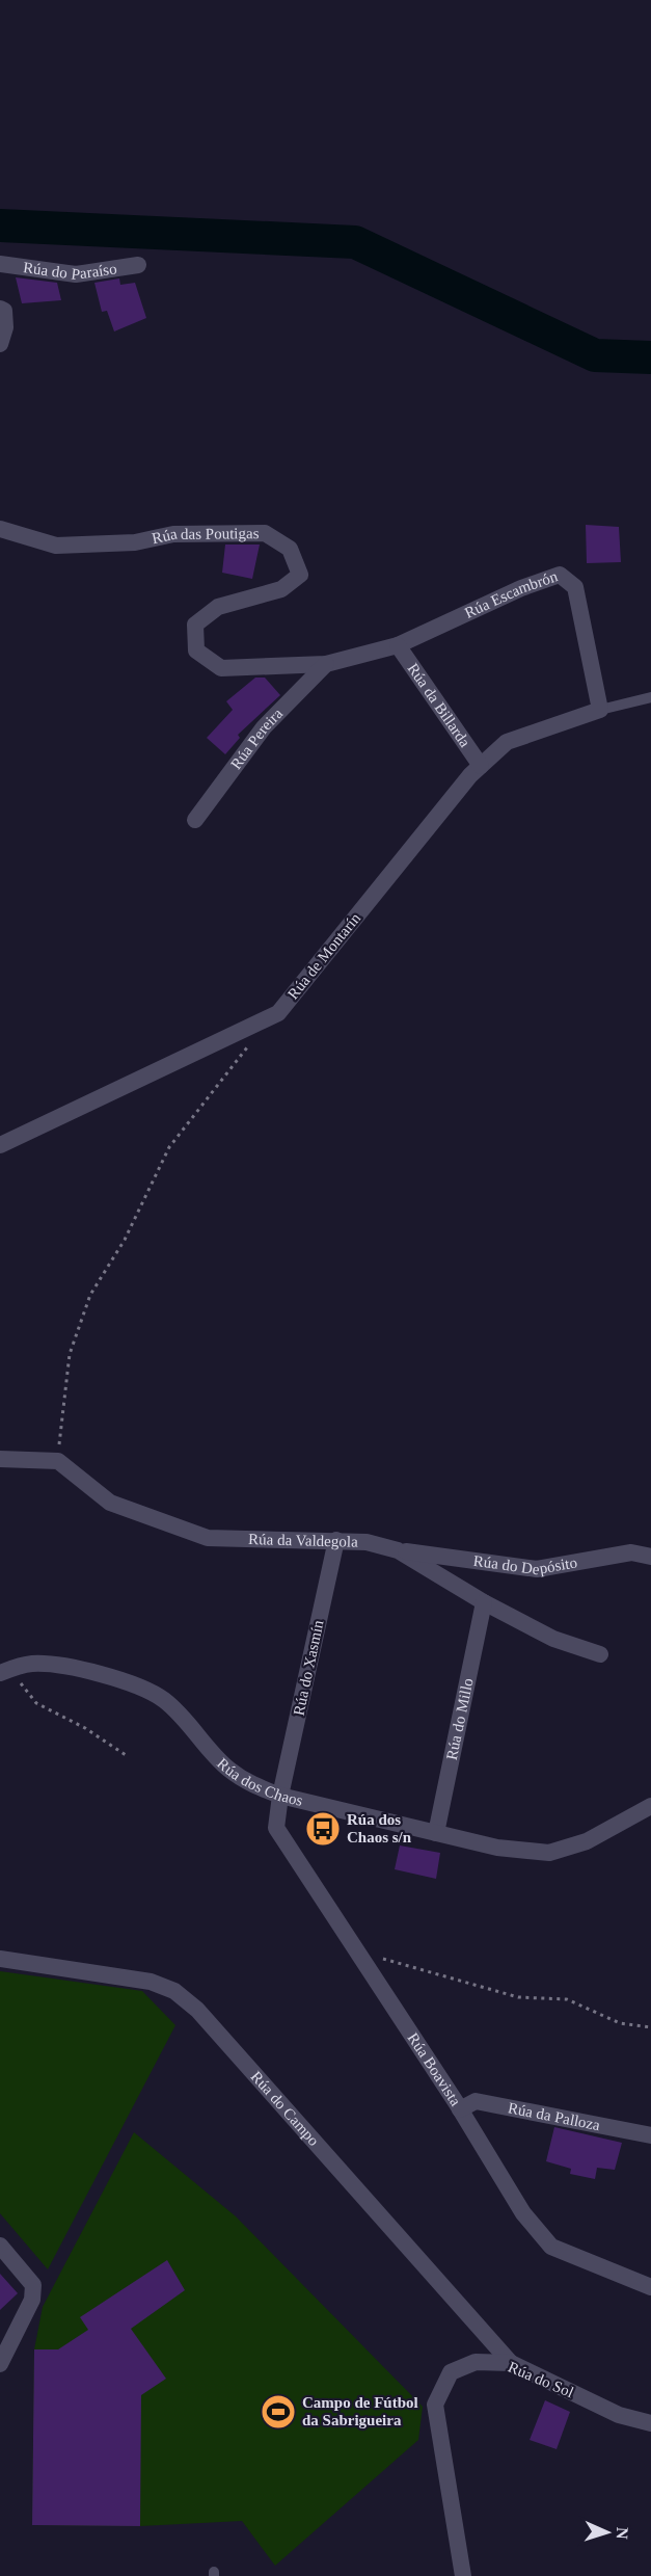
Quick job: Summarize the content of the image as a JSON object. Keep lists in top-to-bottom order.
{
  "streets": {
    "street": [
      "Rúa do Paraíso",
      "Rúa das Poutigas",
      "Rúa Escambrón",
      "Rúa da Billarda",
      "Rúa Pereira",
      "Rúa de Montarín",
      "Rúa da Valdegola",
      "Rúa do Depósito",
      "Rúa do Xasmín",
      "Rúa do Millo",
      "Rúa dos Chaos",
      "Rúa Boavista",
      "Rúa do Campo",
      "Rúa da Palloza",
      "Rúa do Sol"
    ]
  },
  "crossings": [
    ["Rúa das Poutigas", "Rúa Escambrón"],
    ["Rúa das Poutigas", "Rúa Pereira"],
    ["Rúa Escambrón", "Rúa da Billarda"],
    ["Rúa Escambrón", "Rúa Pereira"],
    ["Rúa Escambrón", "Rúa de Montarín"],
    ["Rúa da Billarda", "Rúa de Montarín"],
    ["Rúa da Valdegola", "Rúa do Depósito"],
    ["Rúa da Valdegola", "Rúa do Xasmín"],
    ["Rúa da Valdegola", "Rúa do Millo"],
    ["Rúa do Xasmín", "Rúa dos Chaos"],
    ["Rúa do Xasmín", "Rúa Boavista"],
    ["Rúa do Millo", "Rúa dos Chaos"],
    ["Rúa dos Chaos", "Rúa Boavista"],
    ["Rúa Boavista", "Rúa da Palloza"],
    ["Rúa do Campo", "Rúa do Sol"]
  ],
  "places": {
    "bus stop": ["Rúa dos Chaos s/n"],
    "sports": ["Campo de Fútbol da Sabrigueira"]
  },
  "north": "right"
}
